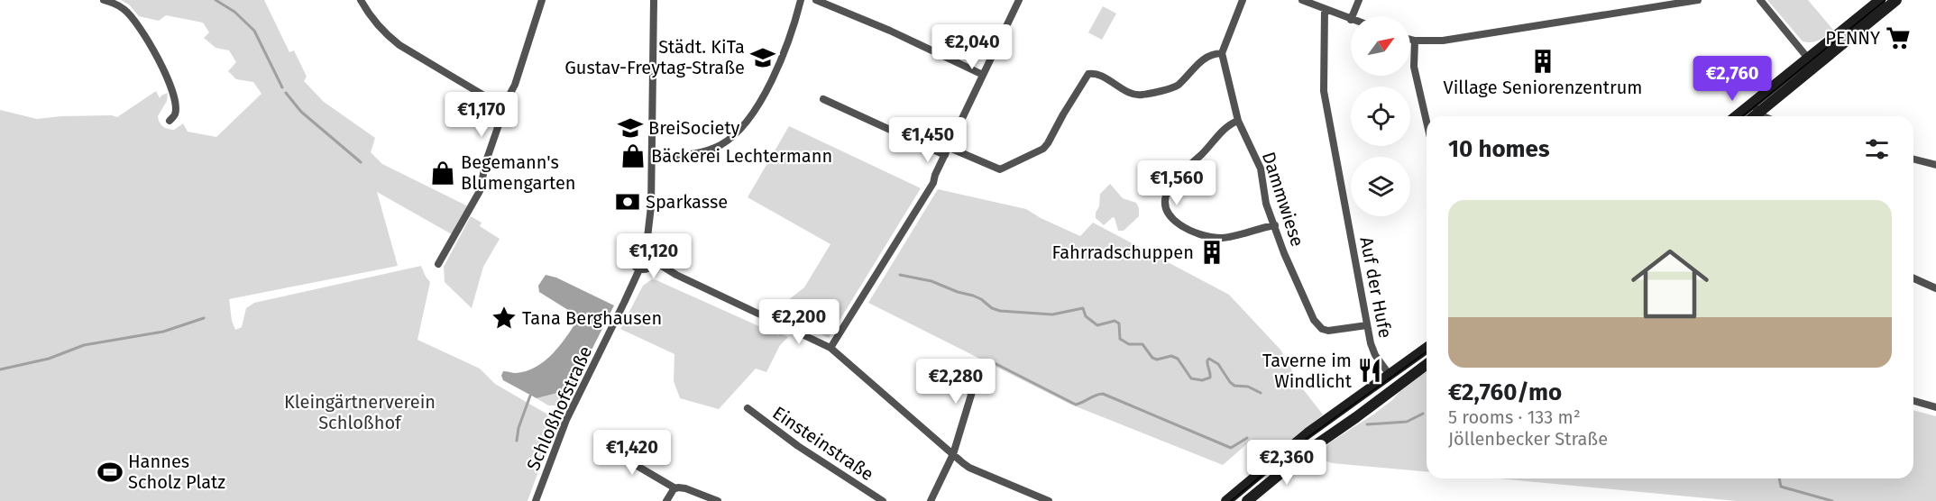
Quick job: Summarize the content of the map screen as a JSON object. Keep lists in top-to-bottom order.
{
  "streets": {
    "street": [
      "Dammwiese",
      "Auf der Hufe",
      "Schloßhofstraße",
      "Einsteinstraße"
    ]
  },
  "crossings": [
    ["Dammwiese", "Auf der Hufe"]
  ],
  "parks": ["Kleingärtnerverein Schloßhof"],
  "places": {
    "supermarket": ["PENNY"],
    "school or university": ["Städt. KiTa Gustav-Freytag-Straße", "BreiSociety"],
    "building": ["Village Seniorenzentrum", "Fahrradschuppen"],
    "shop": ["Bäckerei Lechtermann", "Begemann's Blumengarten"],
    "bank": ["Sparkasse"],
    "place": ["Tana Berghausen"],
    "restaurant": ["Taverne im Windlicht"],
    "sports": ["Hannes Scholz Platz"]
  },
  "north": "top right",
  "page": {
    "price": [
      "€2,040",
      "€2,760",
      "€1,170",
      "€1,450",
      "€1,560",
      "€1,120",
      "€2,200",
      "€2,280",
      "€1,420",
      "€2,360"
    ],
    "heading": "10 homes",
    "list": [
      {
        "name": "€2,760/mo",
        "note": "5 rooms · 133 m² · Jöllenbecker Straße"
      }
    ]
  }
}
